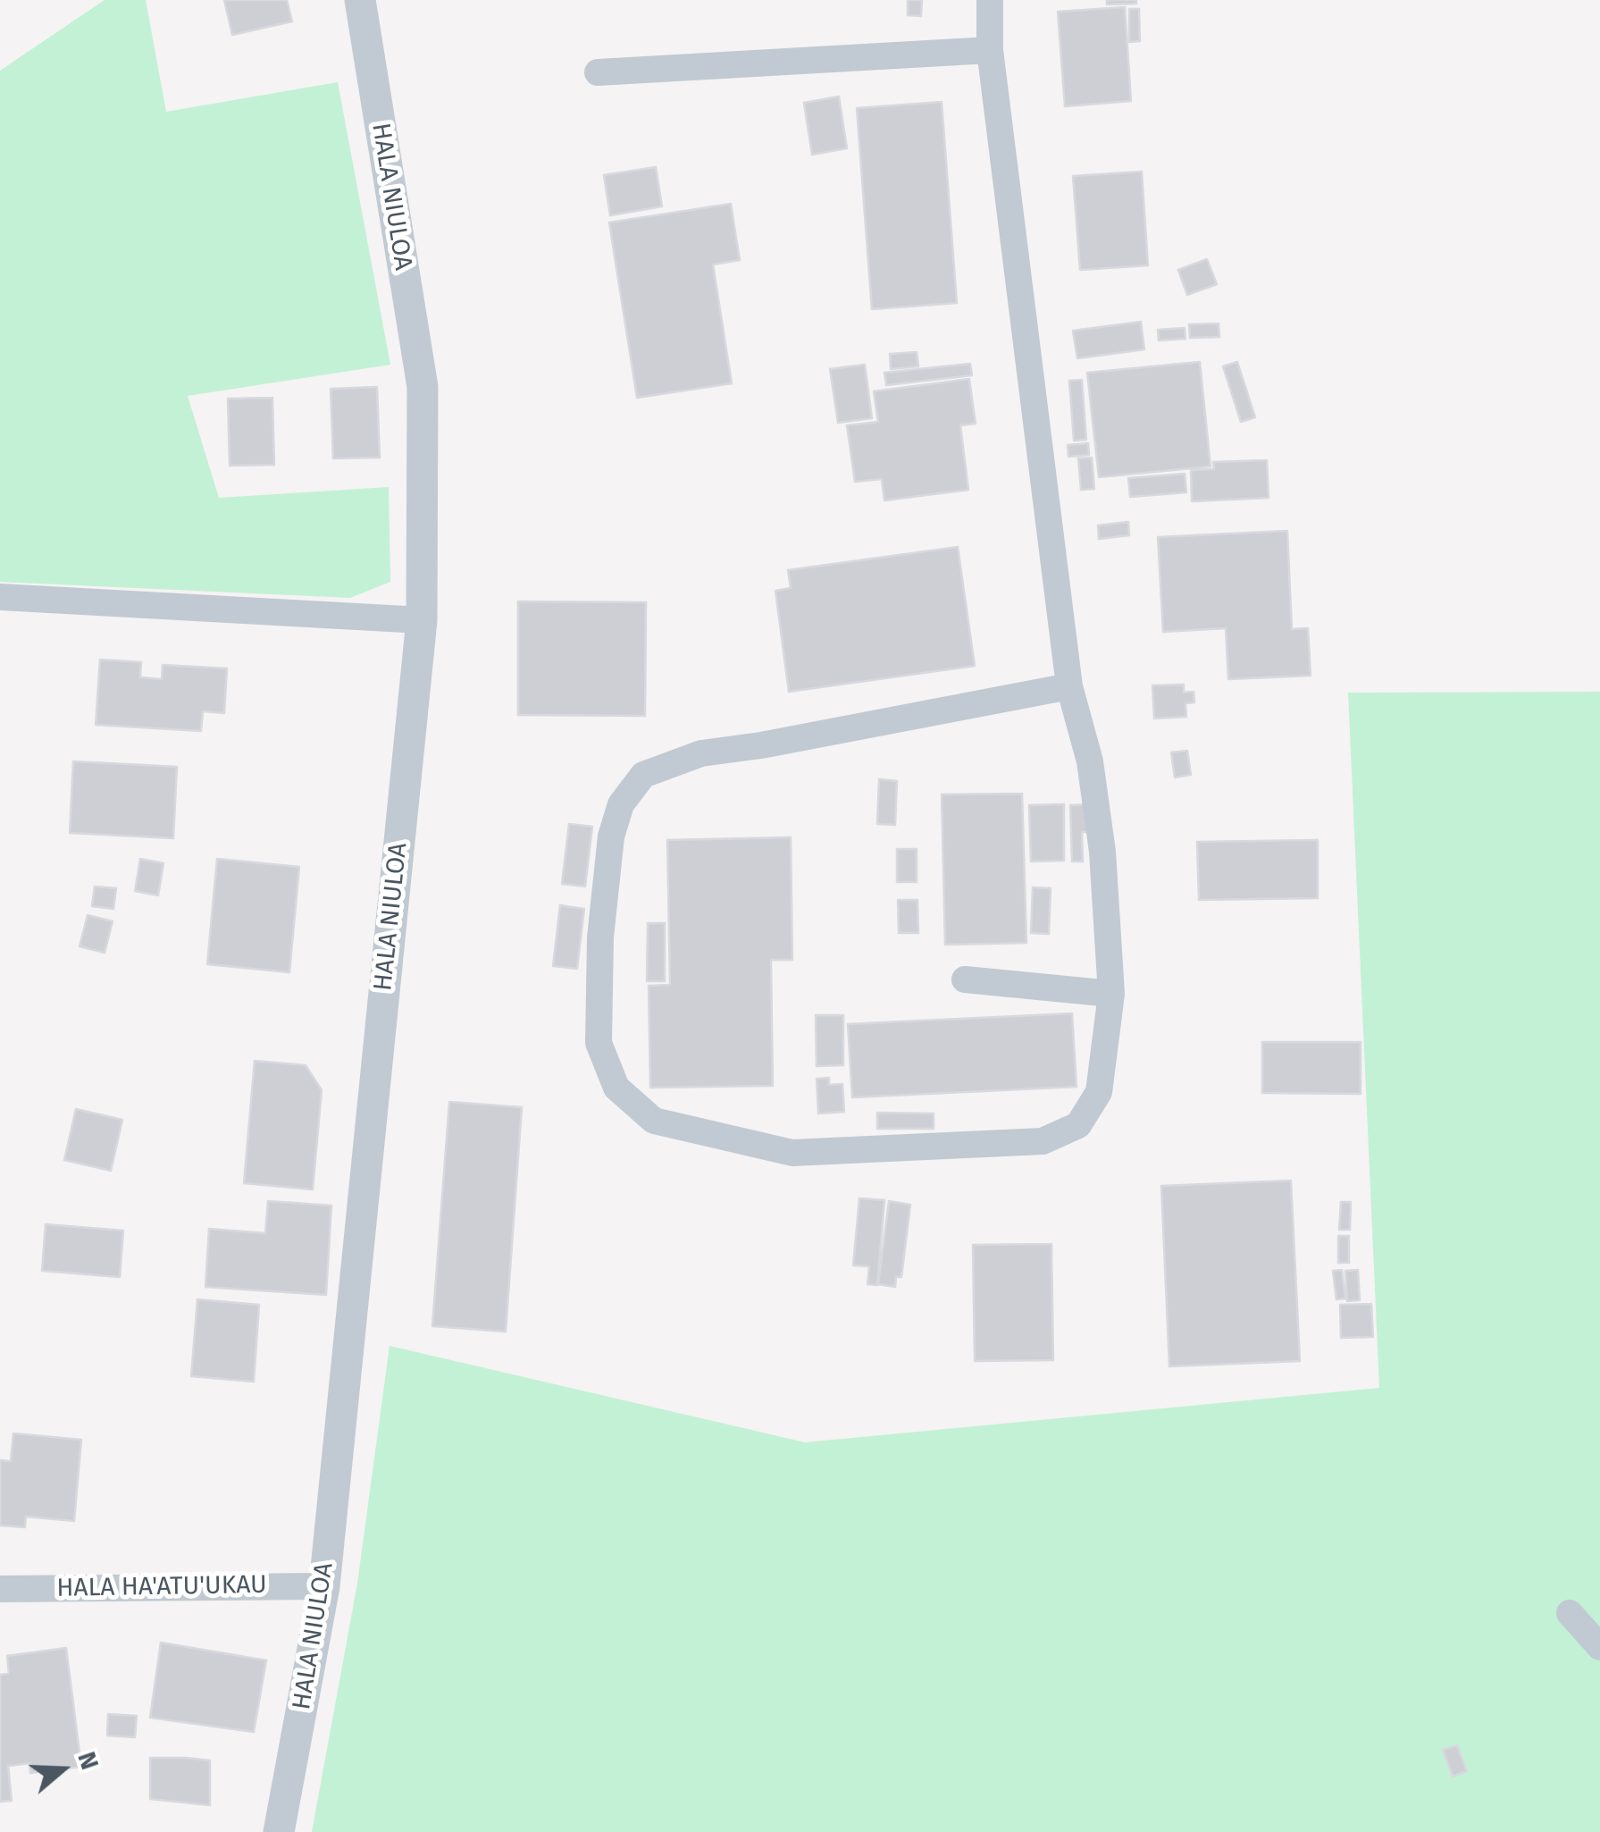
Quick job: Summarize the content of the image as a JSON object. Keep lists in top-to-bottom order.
{
  "streets": {
    "street": ["HALA NIULOA", "HALA HA'ATU'UKAU"]
  },
  "crossings": [
    ["HALA NIULOA", "HALA HA'ATU'UKAU"]
  ],
  "north": "right"
}
